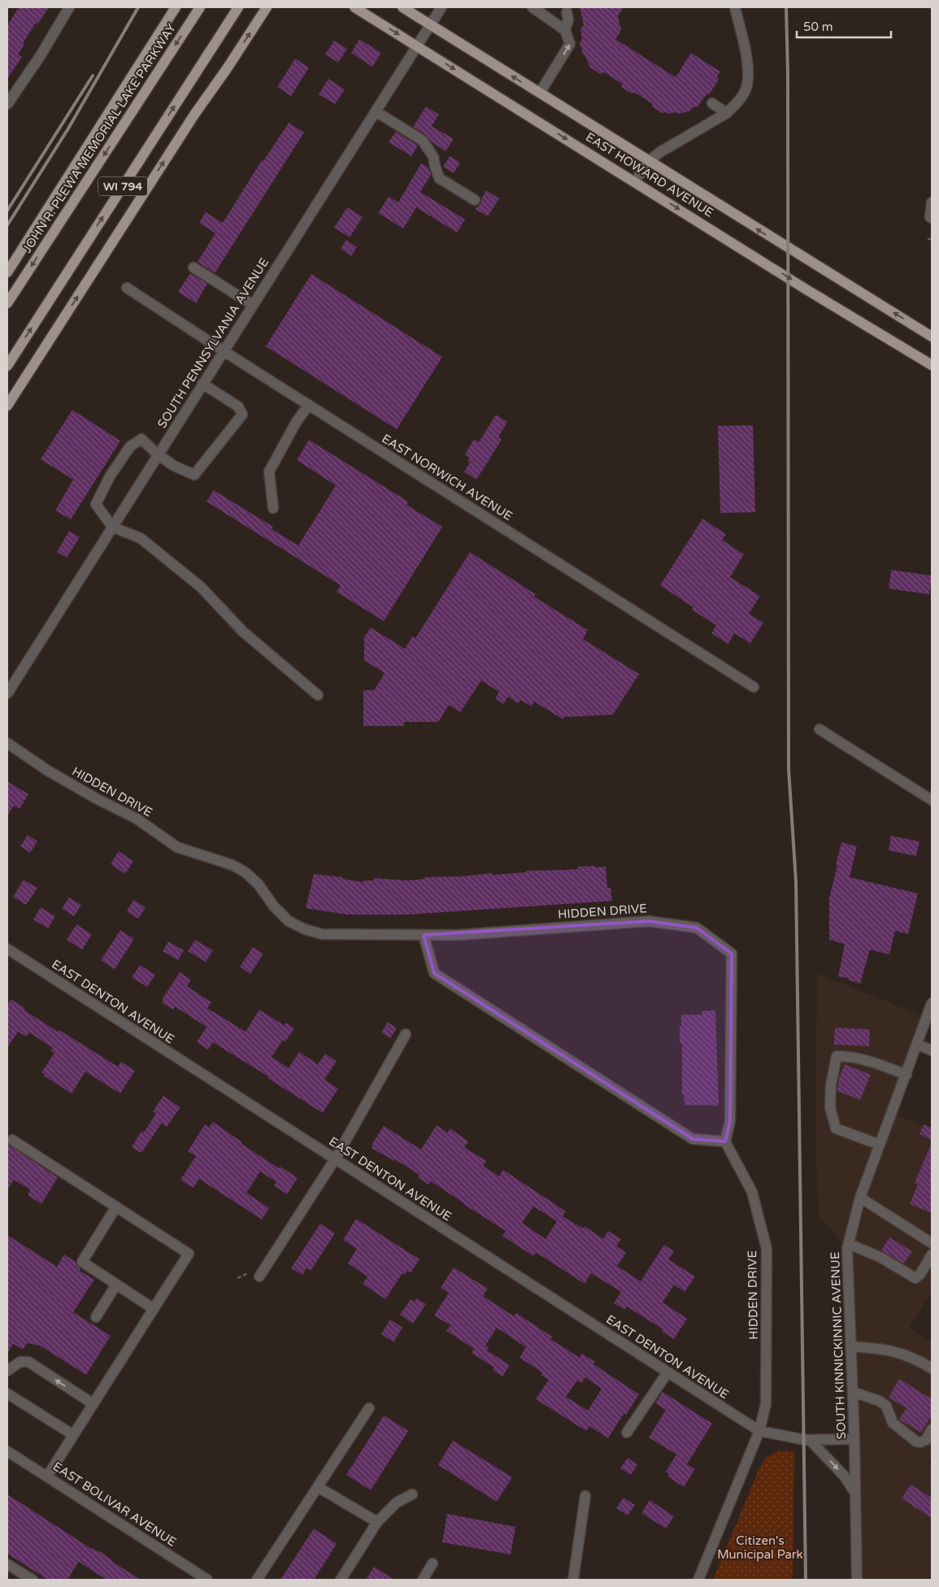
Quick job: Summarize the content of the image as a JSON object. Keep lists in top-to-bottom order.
{
  "streets": {
    "main road": ["JOHN R. PLEWA MEMORIAL LAKE PARKWAY", "EAST HOWARD AVENUE", "WI 794"],
    "street": [
      "SOUTH PENNSYLVANIA AVENUE",
      "EAST NORWICH AVENUE",
      "HIDDEN DRIVE",
      "EAST DENTON AVENUE",
      "SOUTH KINNICKINNIC AVENUE",
      "EAST BOLIVAR AVENUE"
    ]
  },
  "crossings": [
    ["EAST HOWARD AVENUE", "SOUTH PENNSYLVANIA AVENUE"],
    ["SOUTH PENNSYLVANIA AVENUE", "EAST NORWICH AVENUE"],
    ["HIDDEN DRIVE", "EAST DENTON AVENUE"]
  ],
  "parks": ["Citizen's Municipal Park"],
  "scale_bar": "50 m"
}
